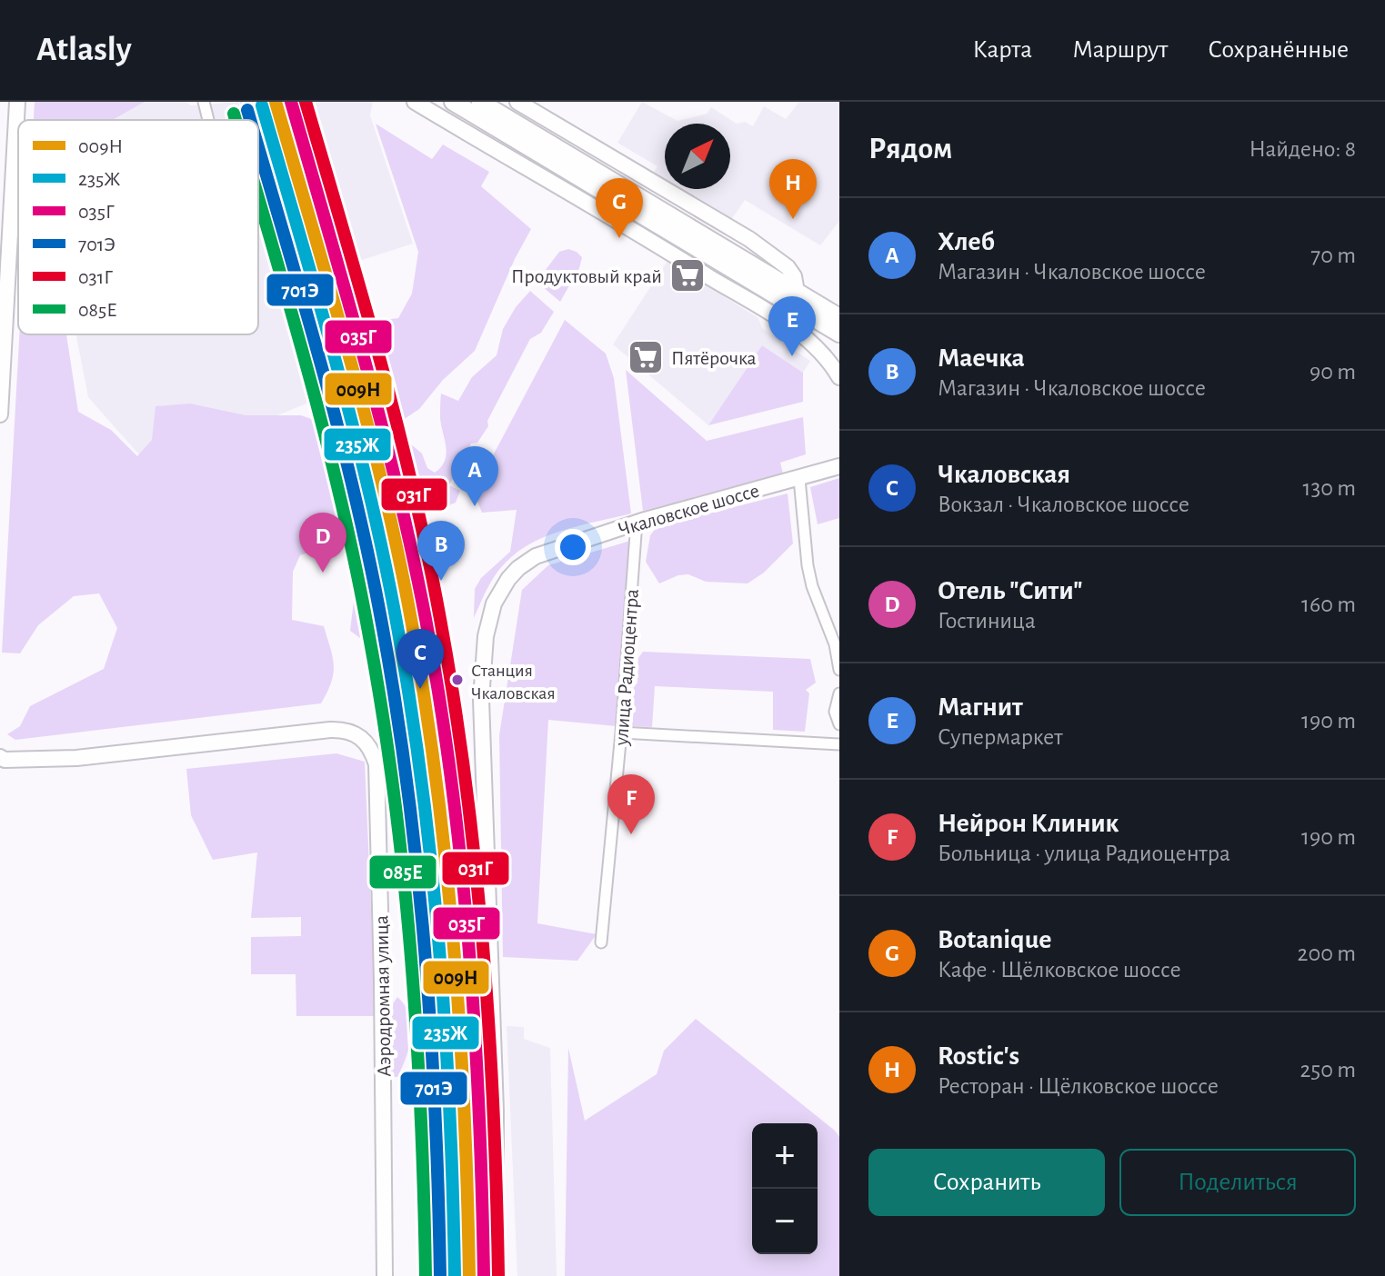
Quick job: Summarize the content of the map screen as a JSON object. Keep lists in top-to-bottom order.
{
  "streets": {
    "street": ["Чкаловское шоссе", "улица Радиоцентра", "Аэродромная улица"]
  },
  "crossings": [
    ["Чкаловское шоссе", "улица Радиоцентра"]
  ],
  "places": {
    "supermarket": ["Продуктовый край", "Пятёрочка"],
    "other": ["Станция Чкаловская"]
  },
  "lines": [
    "transit line 009Н",
    "transit line 035Г",
    "transit line 031Г",
    "transit line 235Ж",
    "transit line 701Э",
    "transit line 085Е"
  ],
  "legend": [
    "009Н",
    "235Ж",
    "035Г",
    "701Э",
    "031Г",
    "085Е"
  ],
  "north": "top right",
  "page": {
    "header": "Atlasly",
    "nav": ["Карта", "Маршрут", "Сохранённые"],
    "heading": ["Рядом", "Найдено: 8"],
    "pins": [
      "H",
      "G",
      "E",
      "A",
      "D",
      "B",
      "C",
      "F"
    ],
    "list": [
      {
        "mark": "A",
        "name": "Хлеб",
        "note": "Магазин · Чкаловское шоссе",
        "value": "70 m"
      },
      {
        "mark": "B",
        "name": "Маечка",
        "note": "Магазин · Чкаловское шоссе",
        "value": "90 m"
      },
      {
        "mark": "C",
        "name": "Чкаловская",
        "note": "Вокзал · Чкаловское шоссе",
        "value": "130 m"
      },
      {
        "mark": "D",
        "name": "Отель \"Сити\"",
        "note": "Гостиница",
        "value": "160 m"
      },
      {
        "mark": "E",
        "name": "Магнит",
        "note": "Супермаркет",
        "value": "190 m"
      },
      {
        "mark": "F",
        "name": "Нейрон Клиник",
        "note": "Больница · улица Радиоцентра",
        "value": "190 m"
      },
      {
        "mark": "G",
        "name": "Botanique",
        "note": "Кафе · Щёлковское шоссе",
        "value": "200 m"
      },
      {
        "mark": "H",
        "name": "Rostic's",
        "note": "Ресторан · Щёлковское шоссе",
        "value": "250 m"
      }
    ],
    "map_buttons": ["+", "−"],
    "buttons": ["Сохранить", "Поделиться"]
  }
}
